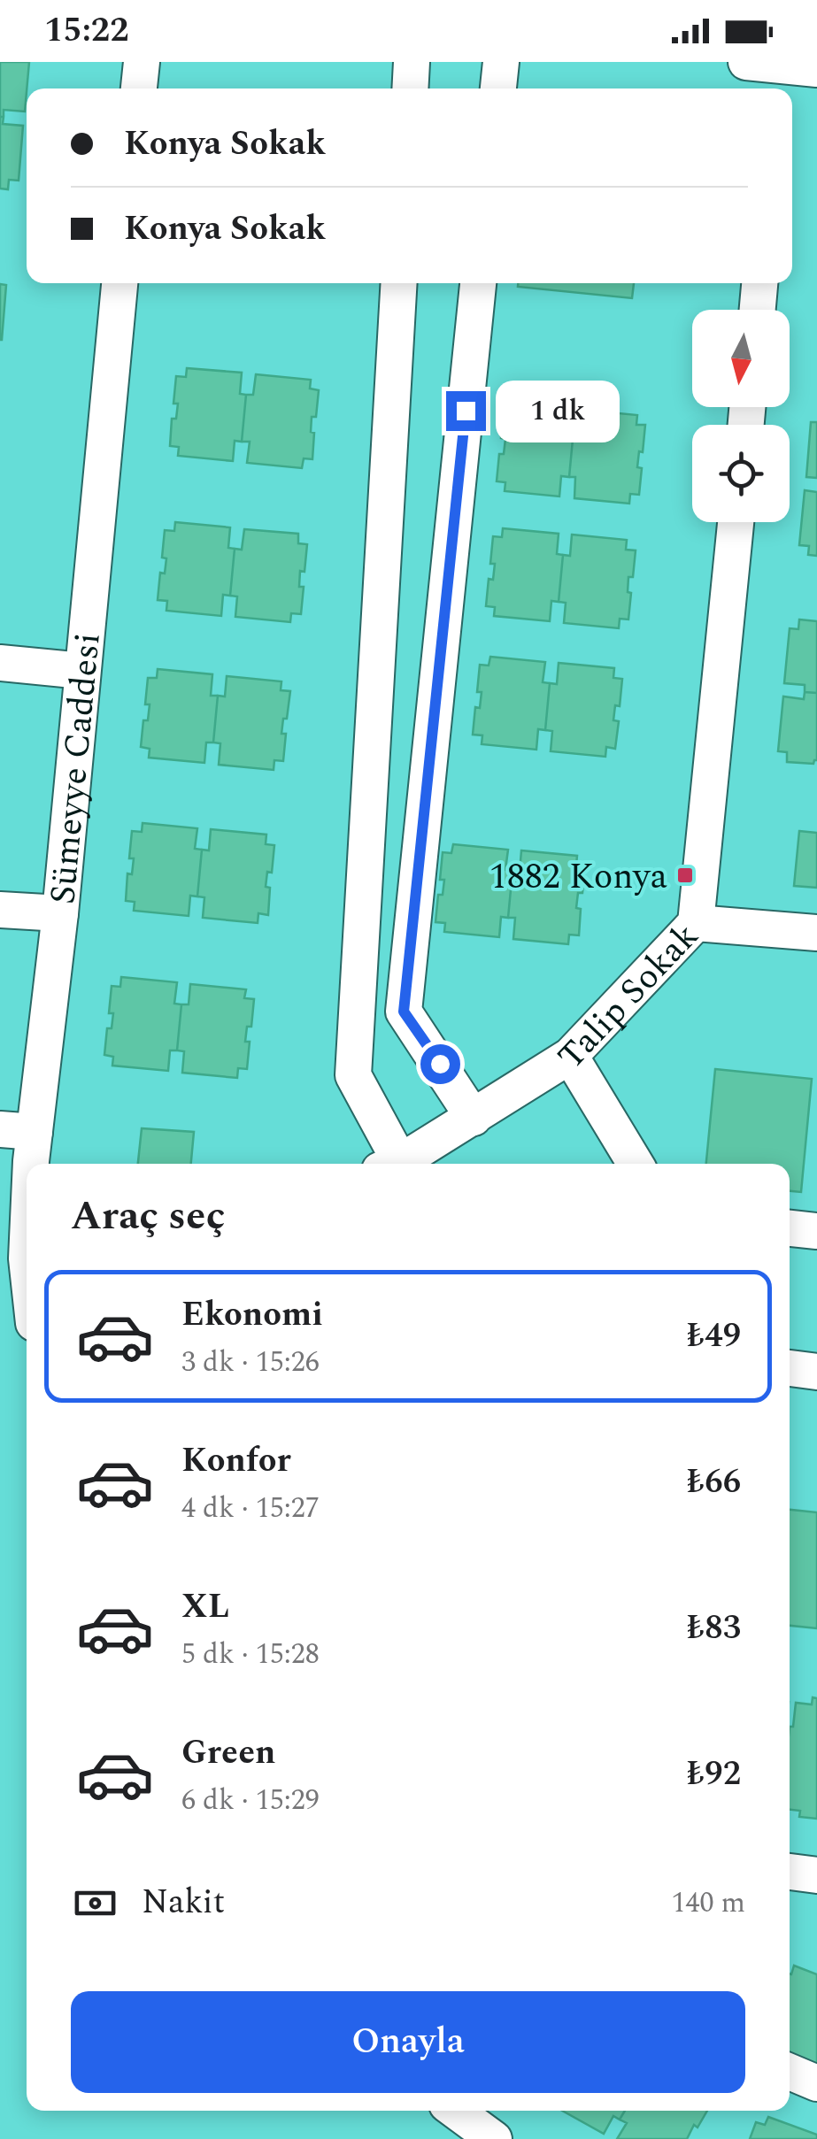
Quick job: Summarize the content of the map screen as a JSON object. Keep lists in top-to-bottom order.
{
  "streets": {
    "street": ["Sümeyye Caddesi", "Talip Sokak"]
  },
  "places": {
    "transit": ["1882 Konya"]
  },
  "north": "bottom",
  "page": {
    "status": "15:22",
    "banner": ["Konya Sokak", "Konya Sokak"],
    "bubble": "1 dk",
    "heading": "Araç seç",
    "list": [
      {
        "name": "Ekonomi",
        "note": "3 dk · 15:26",
        "value": "₺49"
      },
      {
        "name": "Konfor",
        "note": "4 dk · 15:27",
        "value": "₺66"
      },
      {
        "name": "XL",
        "note": "5 dk · 15:28",
        "value": "₺83"
      },
      {
        "name": "Green",
        "note": "6 dk · 15:29",
        "value": "₺92"
      }
    ],
    "pay": ["Nakit", "140 m"],
    "buttons": "Onayla"
  }
}
